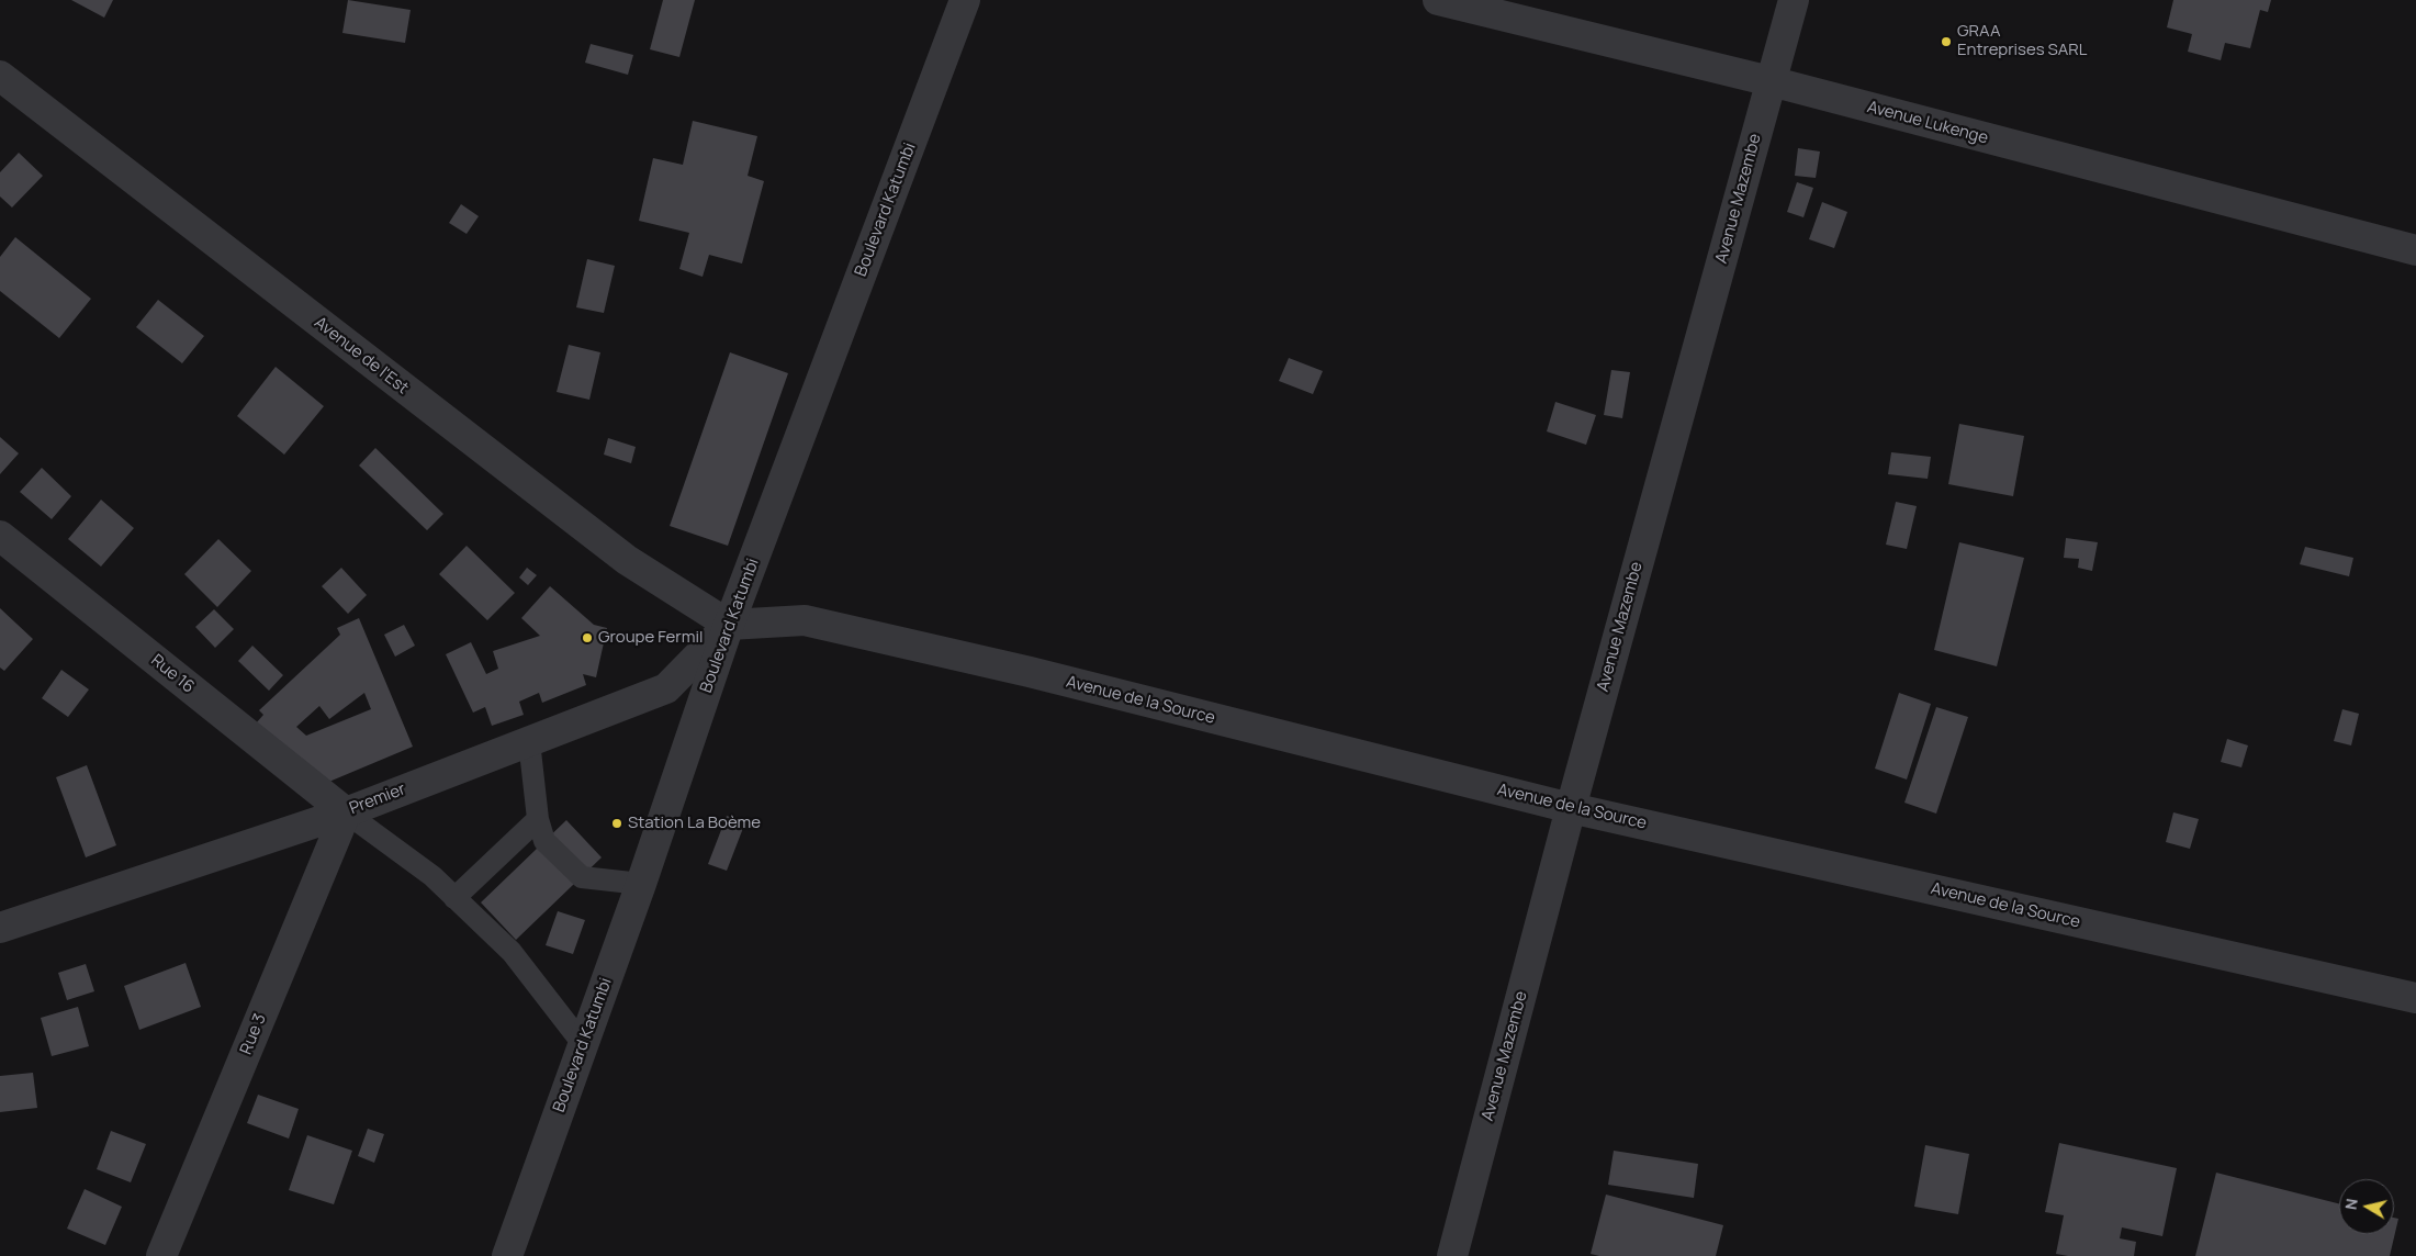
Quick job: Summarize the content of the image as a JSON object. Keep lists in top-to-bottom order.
{
  "streets": {
    "street": [
      "Avenue Lukenge",
      "Avenue Mazembe",
      "Boulevard Katumbi",
      "Avenue de l'Est",
      "Rue 16",
      "Avenue de la Source",
      "Premier",
      "Rue 3"
    ]
  },
  "crossings": [
    ["Avenue Lukenge", "Avenue Mazembe"],
    ["Avenue Mazembe", "Avenue de la Source"],
    ["Boulevard Katumbi", "Avenue de l'Est"],
    ["Boulevard Katumbi", "Avenue de la Source"],
    ["Boulevard Katumbi", "Premier"],
    ["Avenue de l'Est", "Avenue de la Source"],
    ["Avenue de l'Est", "Premier"],
    ["Rue 16", "Premier"],
    ["Rue 16", "Rue 3"],
    ["Avenue de la Source", "Premier"],
    ["Premier", "Rue 3"]
  ],
  "places": ["GRAA Entreprises SARL", "Groupe Fermil", "Station La Boème"],
  "north": "left"
}
